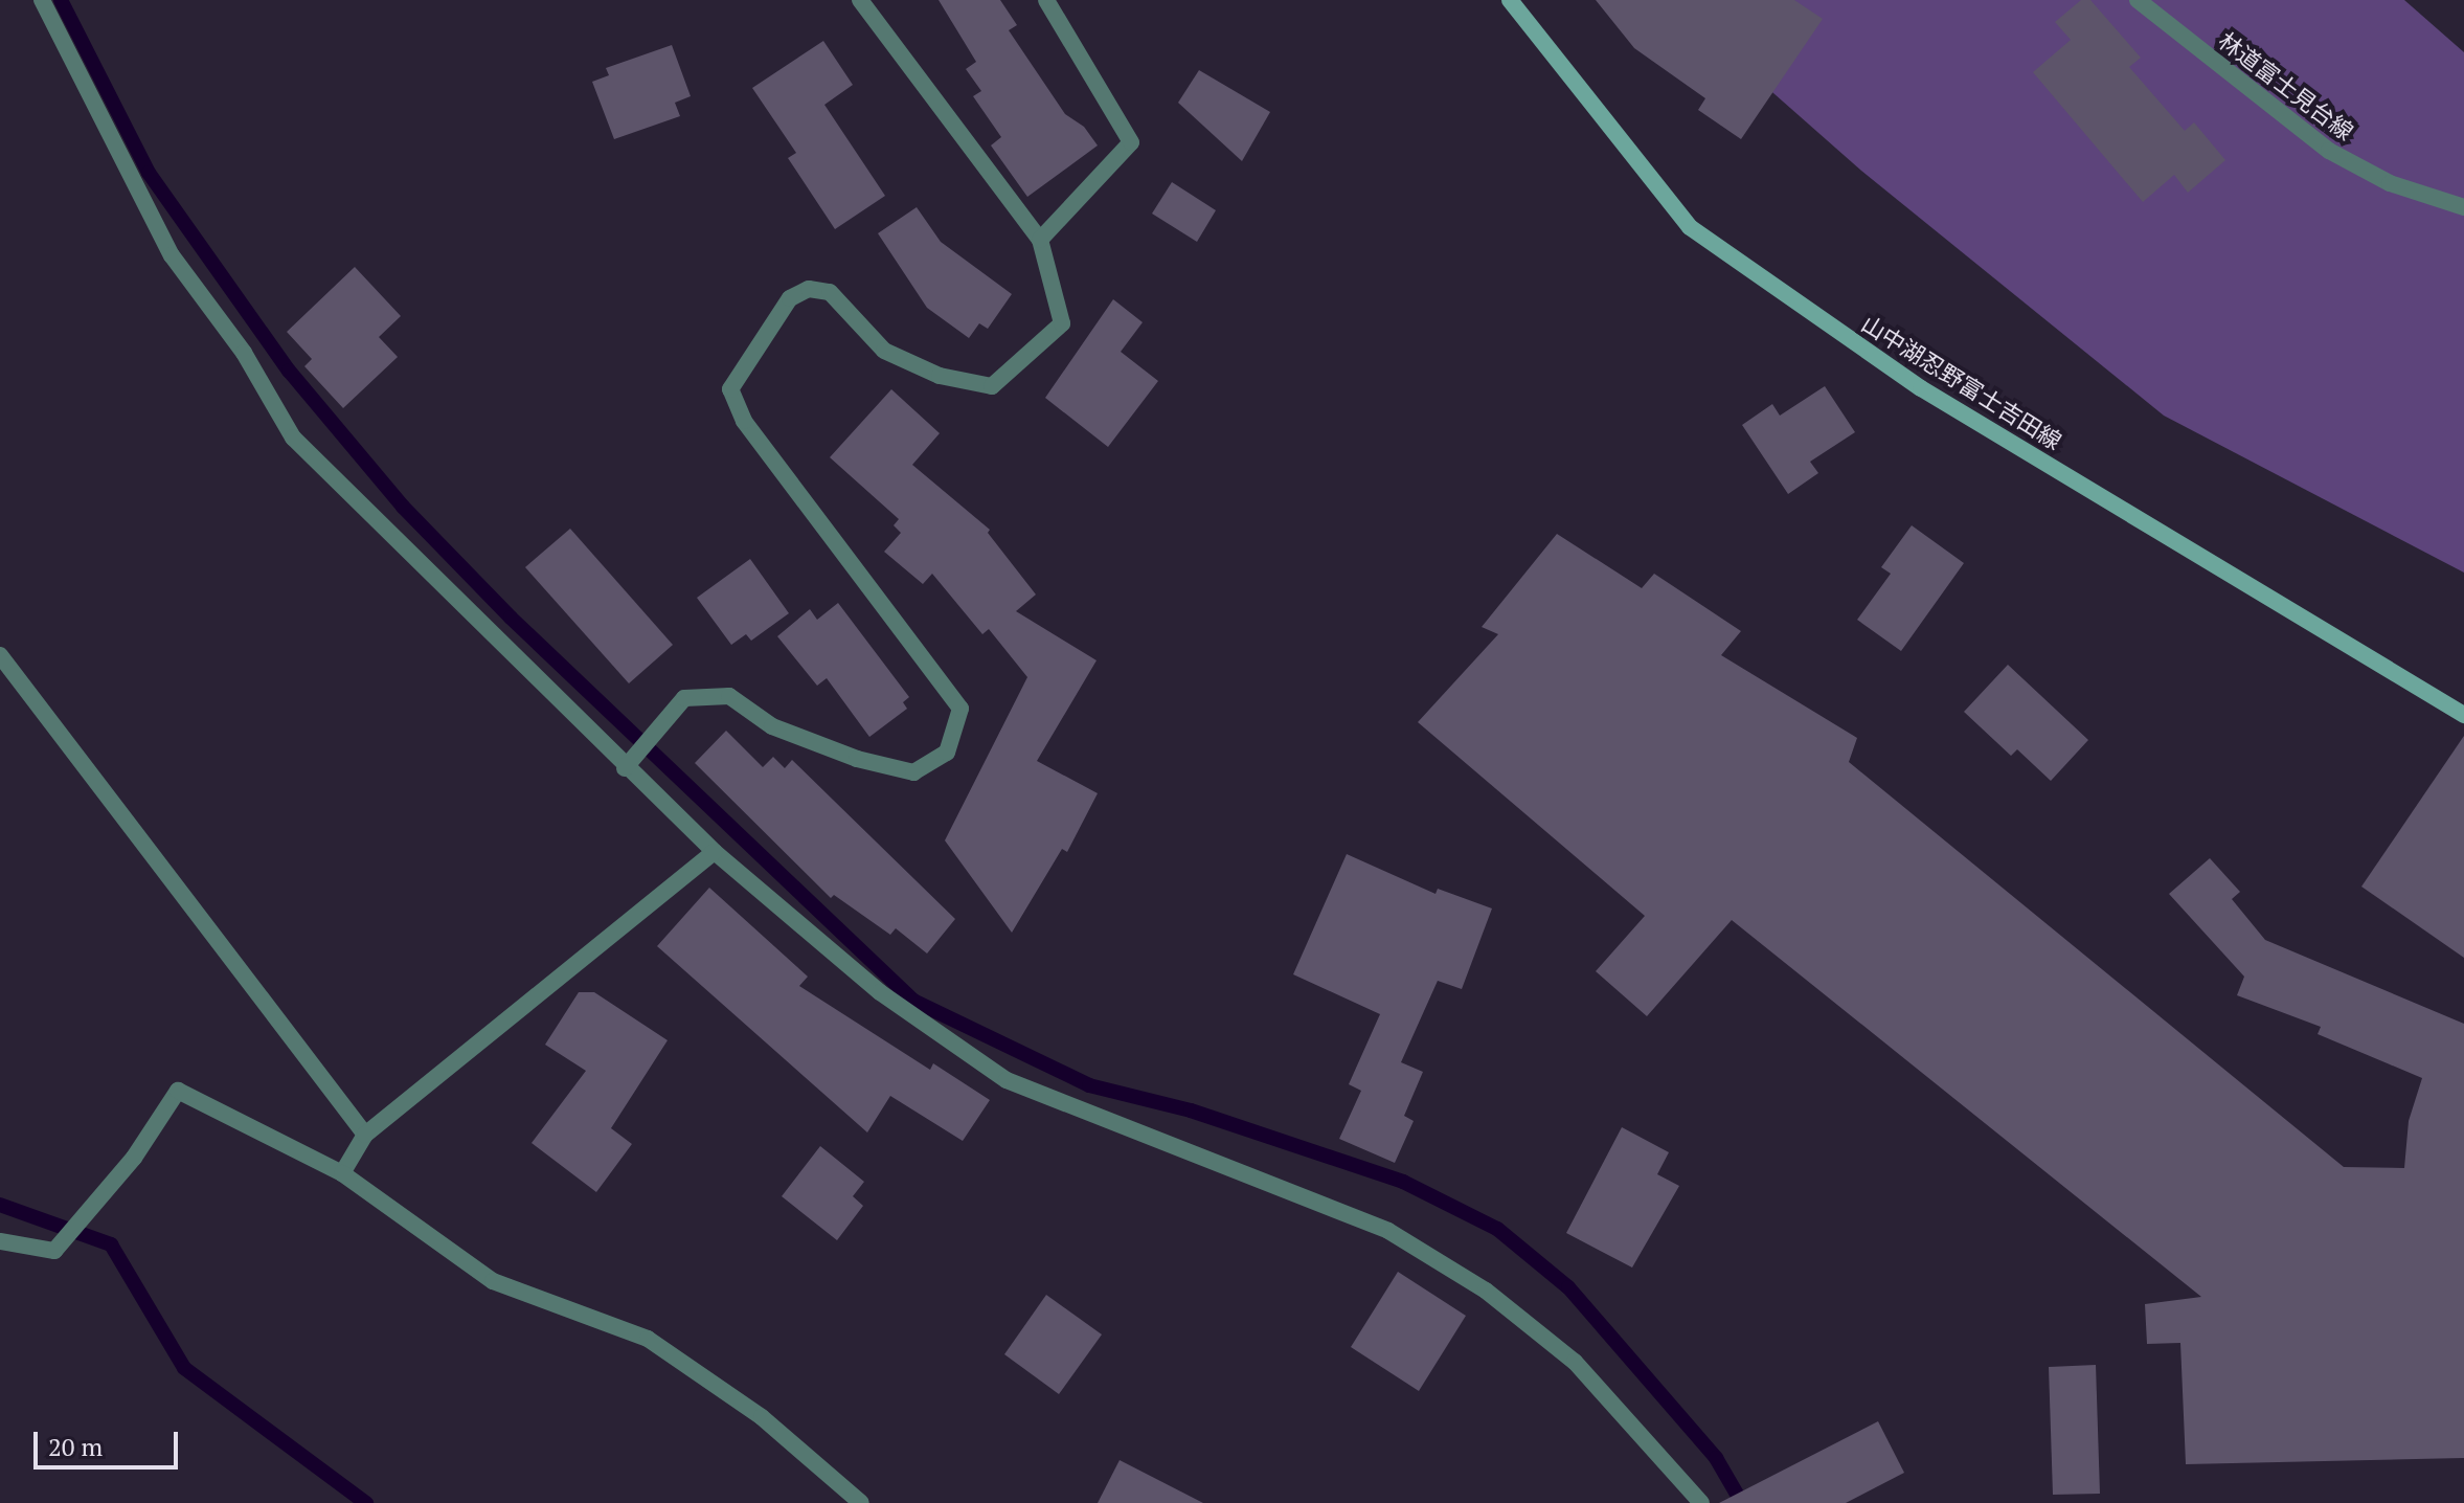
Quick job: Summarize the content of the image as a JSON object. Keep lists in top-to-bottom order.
{
  "streets": {
    "main road": ["山中湖忍野富士吉田線"],
    "street": ["林道富士見台線"]
  },
  "scale_bar": "20 m"
}
